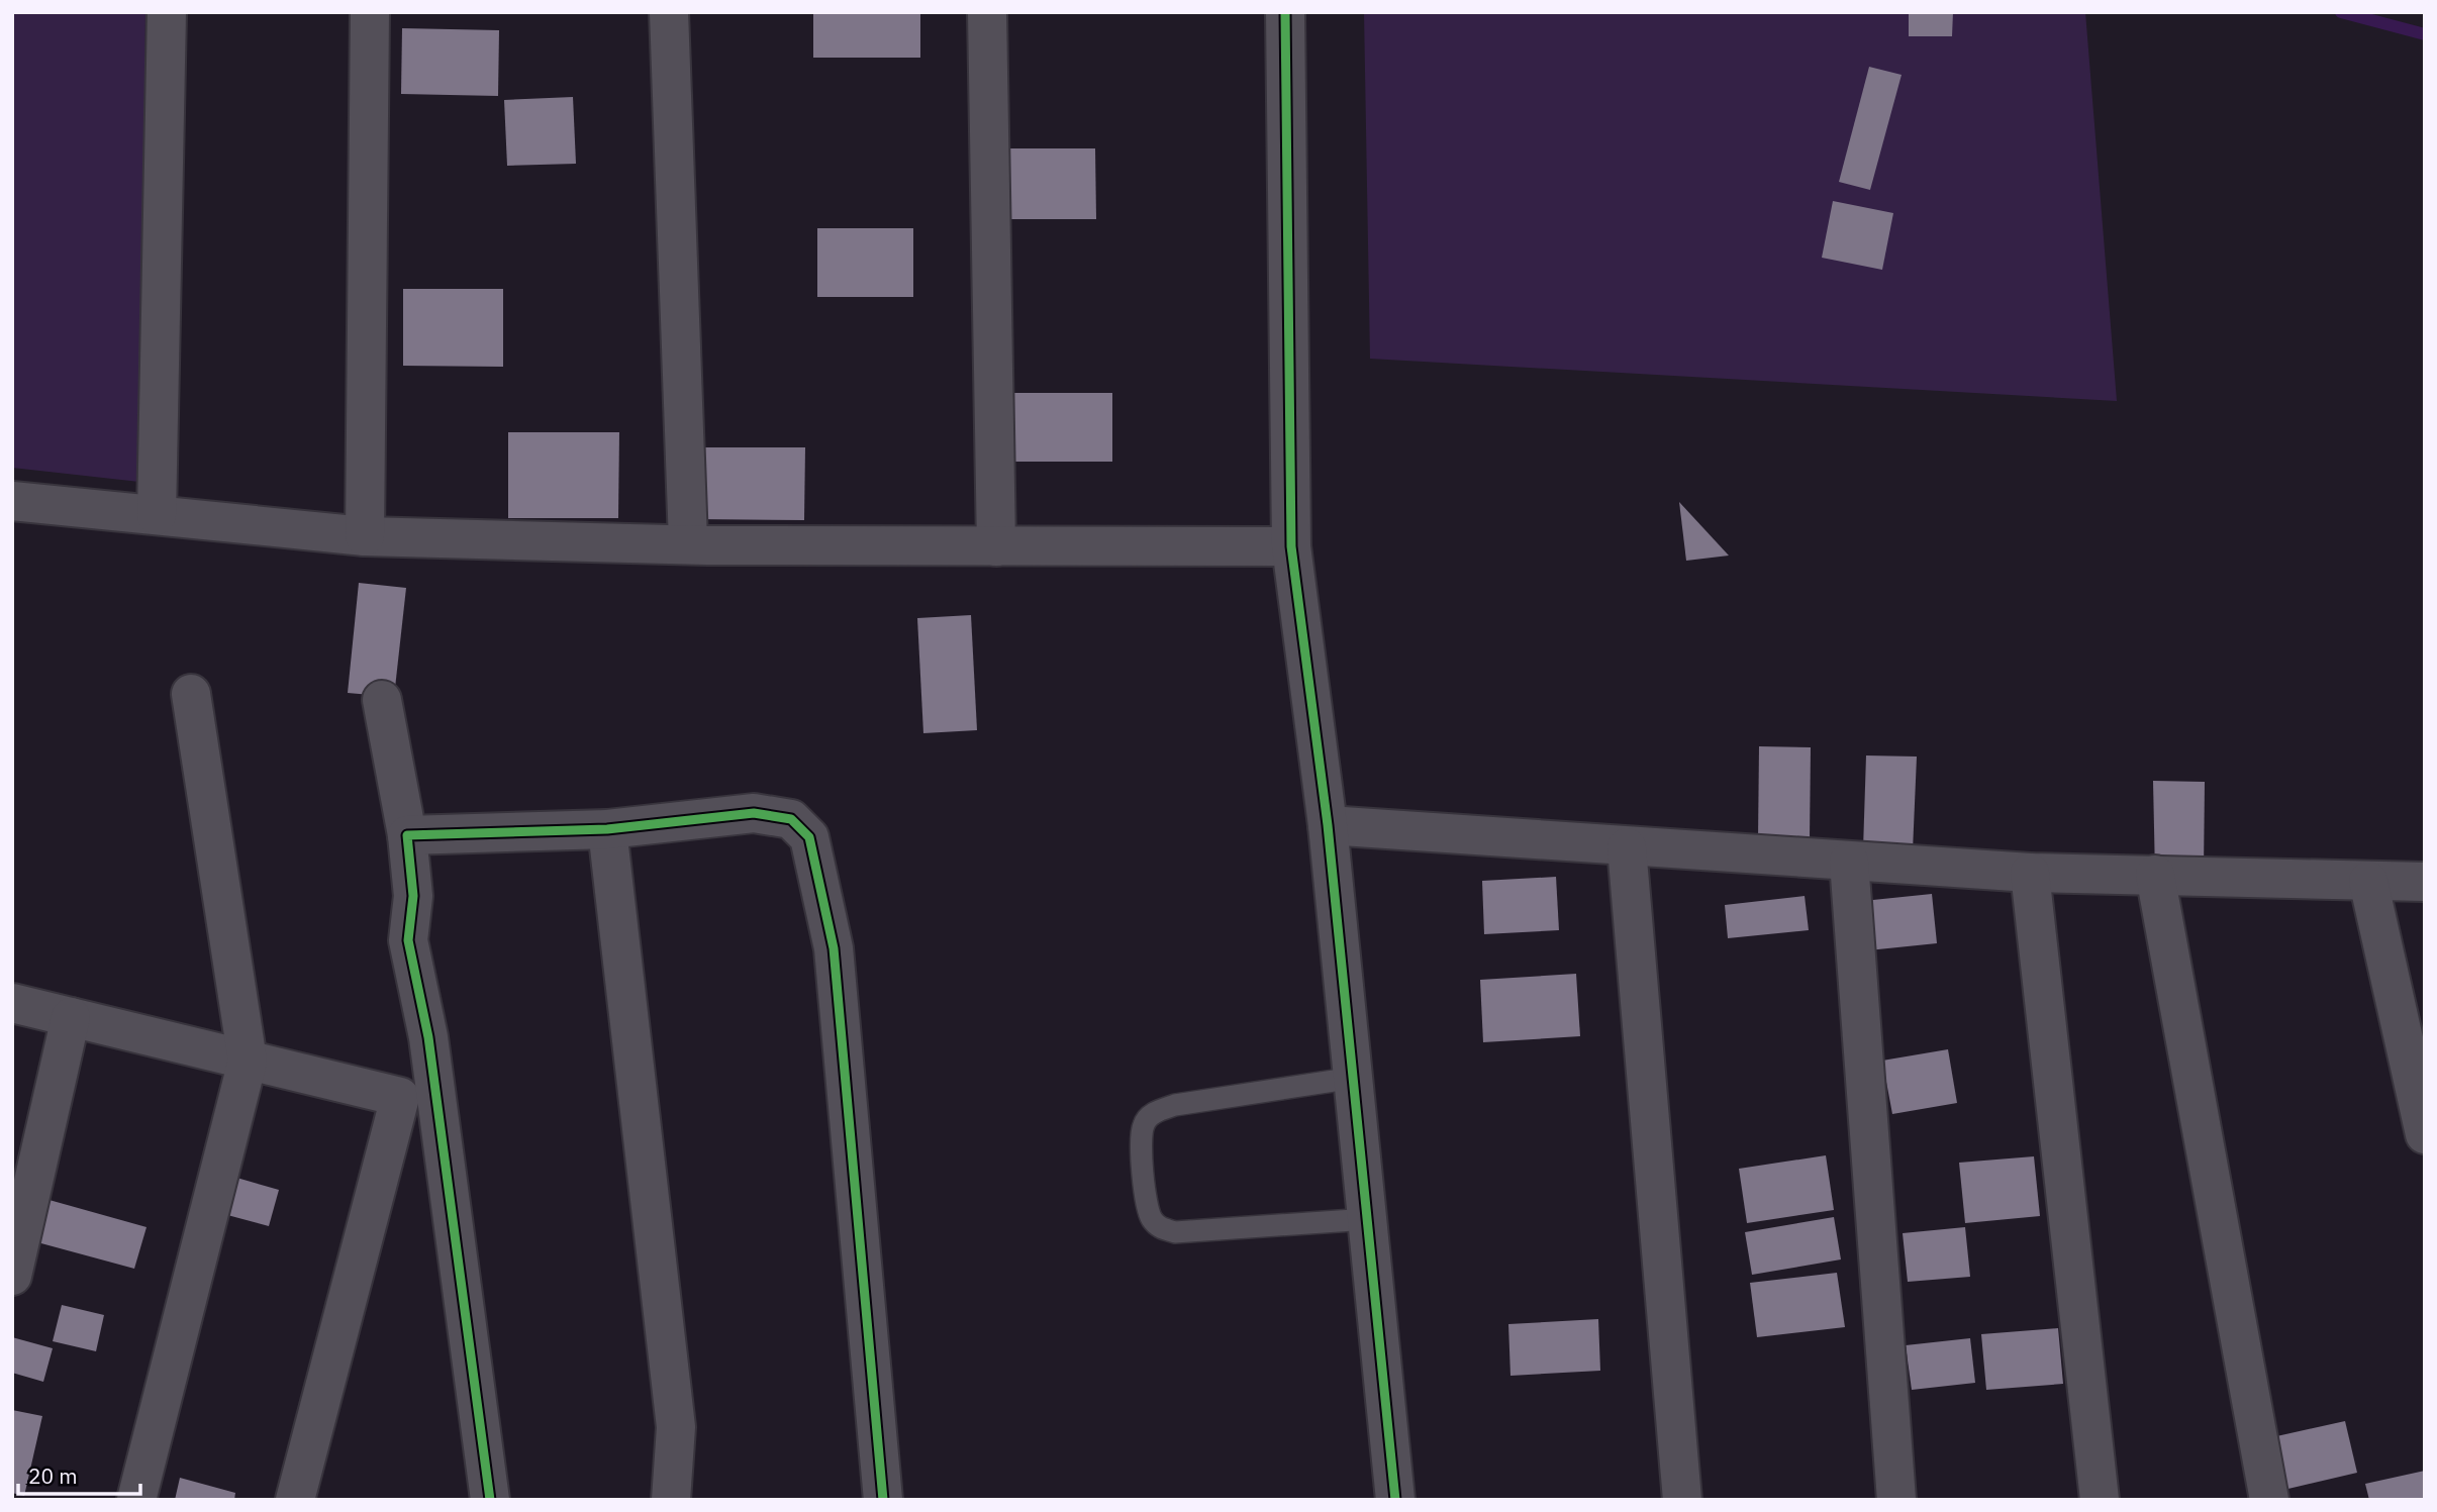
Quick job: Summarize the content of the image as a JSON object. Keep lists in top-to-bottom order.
{
  "scale_bar": "20 m"
}
